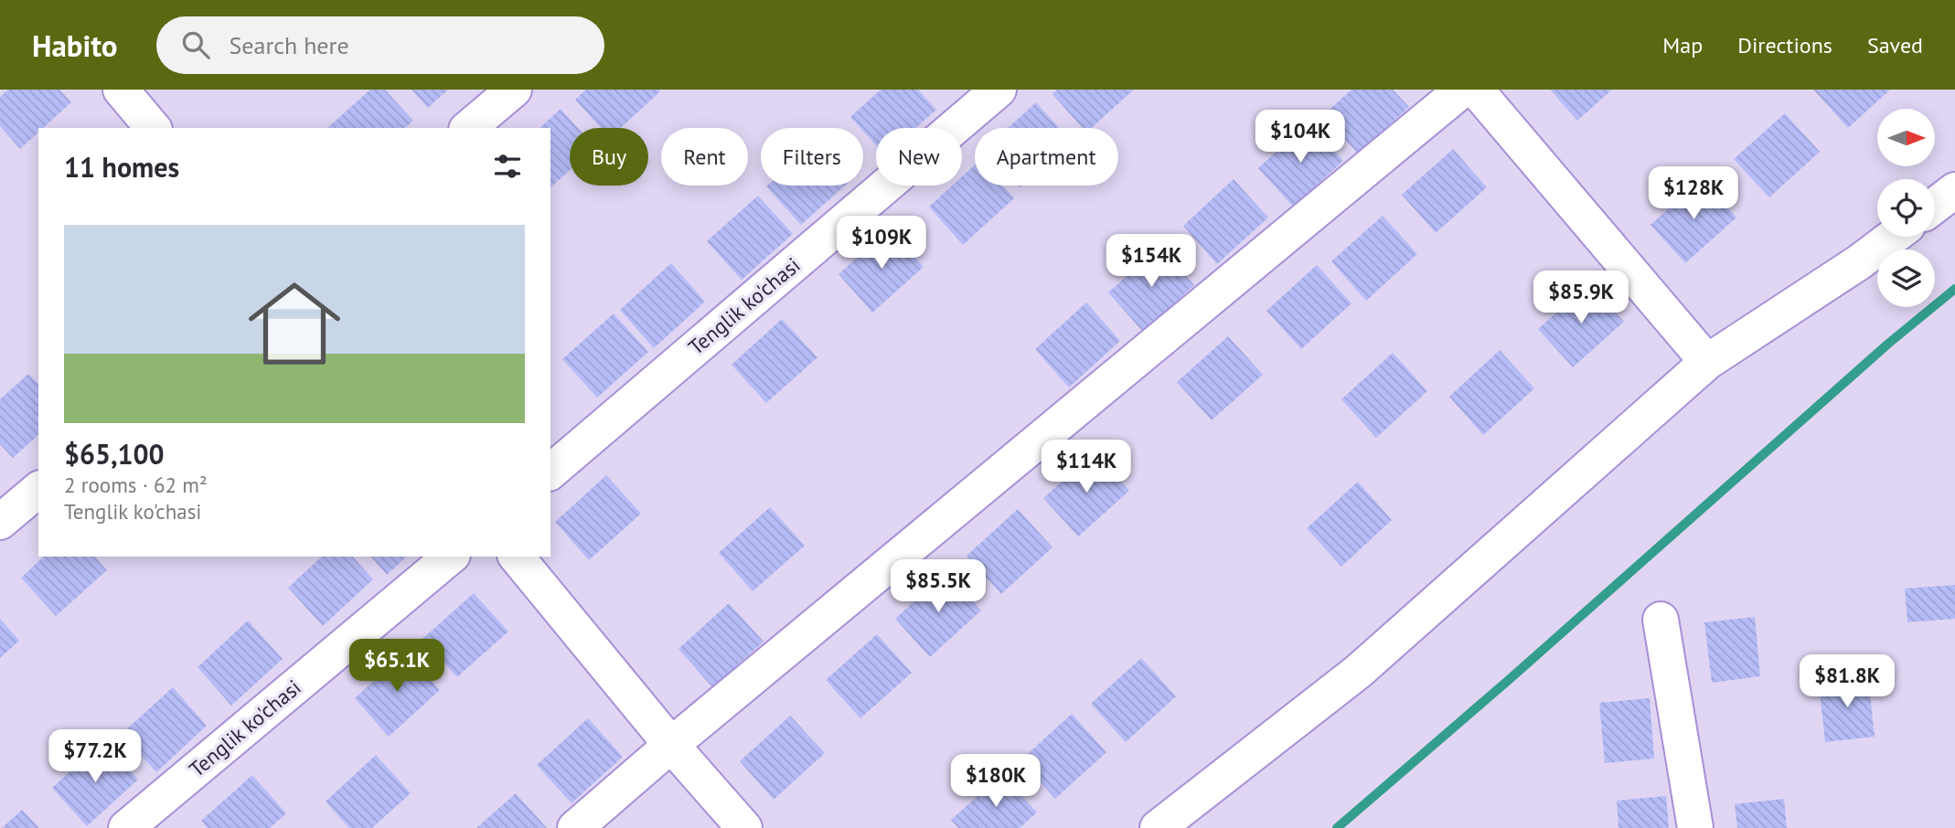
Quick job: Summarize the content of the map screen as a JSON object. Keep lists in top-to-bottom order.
{
  "streets": {
    "street": ["Tenglik ko'chasi"]
  },
  "north": "right",
  "page": {
    "header": "Habito",
    "search": "Search here",
    "nav": ["Map", "Directions", "Saved"],
    "price": [
      "$104K",
      "$128K",
      "$109K",
      "$154K",
      "$85.9K",
      "$114K",
      "$85.5K",
      "$65.1K",
      "$81.8K",
      "$77.2K",
      "$180K"
    ],
    "chip": [
      "Buy",
      "Rent",
      "Filters",
      "New",
      "Apartment"
    ],
    "heading": "11 homes",
    "list": [
      {
        "name": "$65,100",
        "note": "2 rooms · 62 m² · Tenglik ko'chasi"
      }
    ]
  }
}
